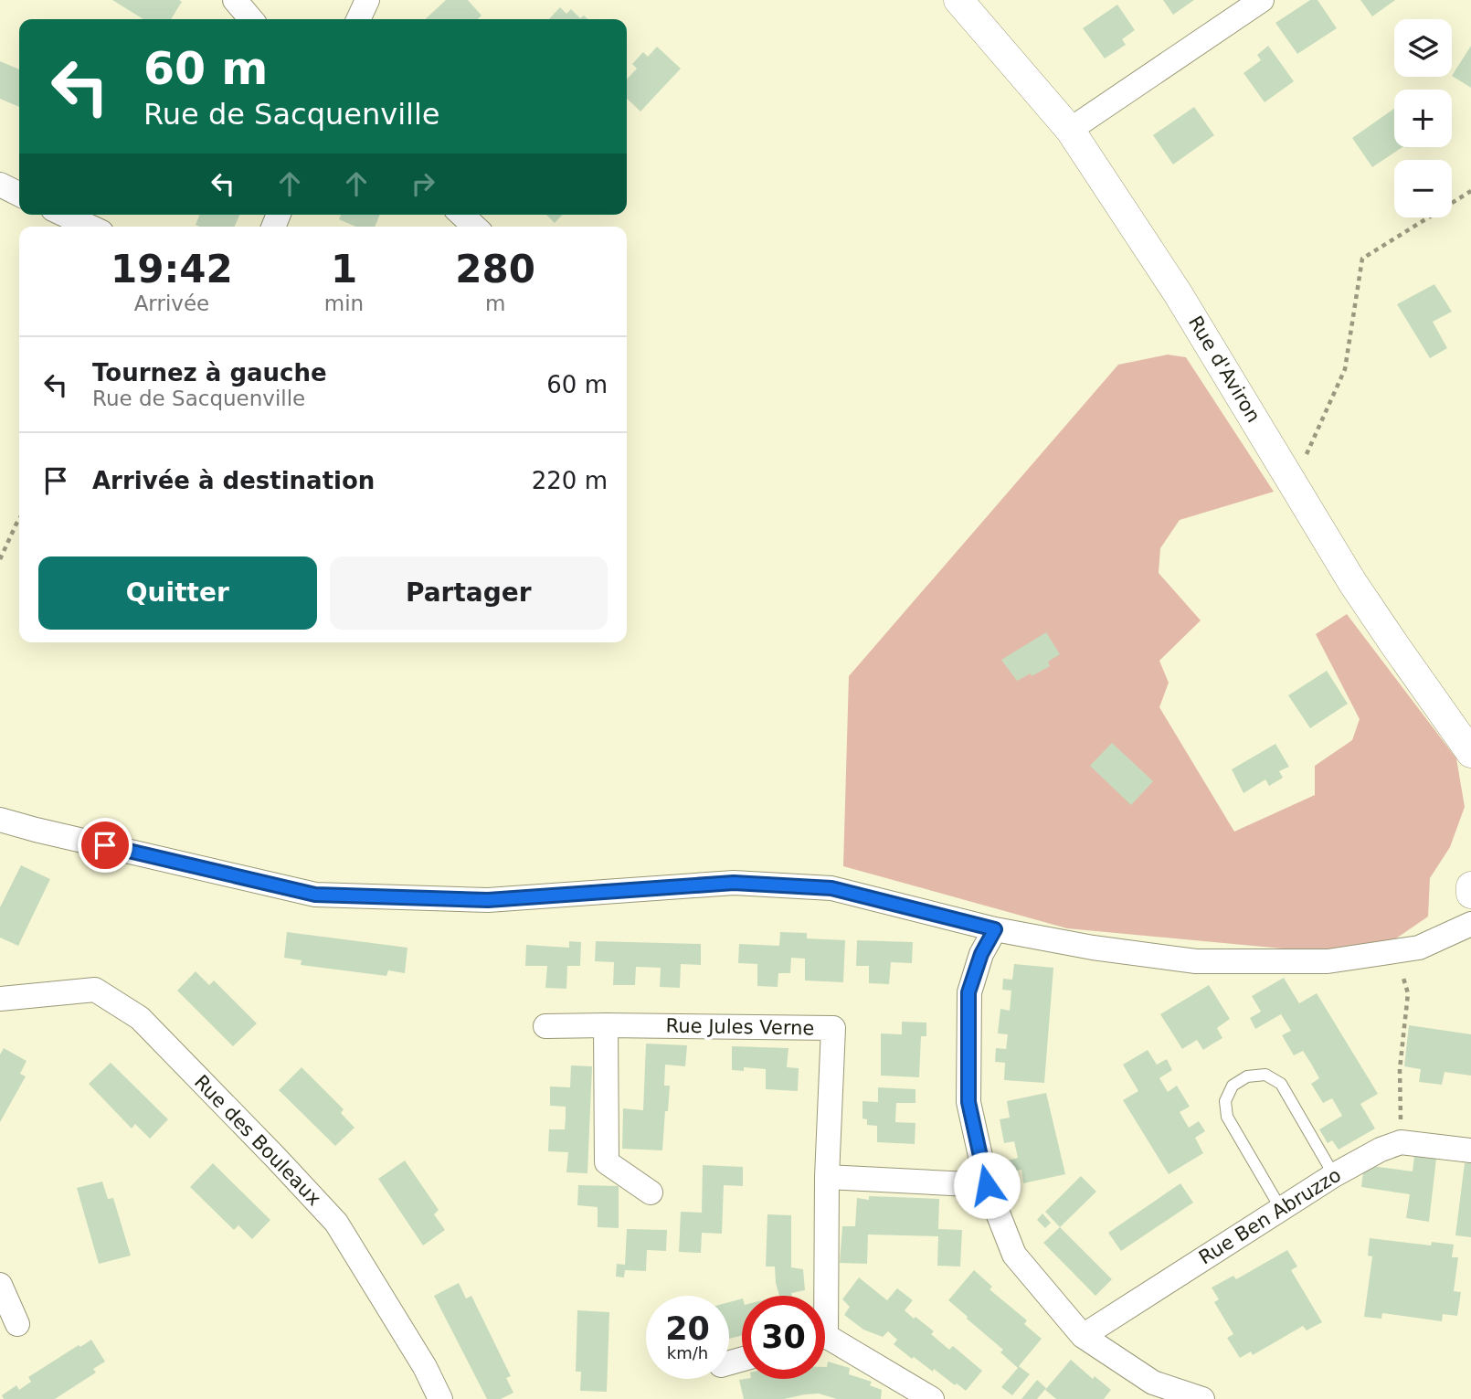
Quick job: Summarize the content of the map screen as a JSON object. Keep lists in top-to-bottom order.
{
  "streets": {
    "street": [
      "Rue d'Aviron",
      "Rue Jules Verne",
      "Rue des Bouleaux",
      "Rue Ben Abruzzo"
    ]
  },
  "page": {
    "map_buttons": ["+", "−"],
    "turn": ["60 m", "Rue de Sacquenville"],
    "eta": [
      "19:42",
      "Arrivée",
      "1",
      "min",
      "280",
      "m"
    ],
    "list": [
      {
        "name": "Tournez à gauche",
        "note": "Rue de Sacquenville",
        "value": "60 m"
      },
      {
        "name": "Arrivée à destination",
        "value": "220 m"
      }
    ],
    "buttons": ["Quitter", "Partager"],
    "speed": "20 km/h",
    "limit": "30"
  }
}
